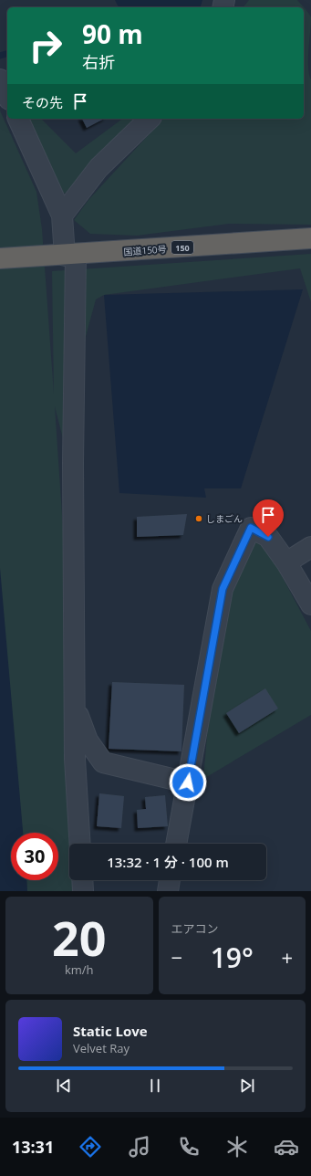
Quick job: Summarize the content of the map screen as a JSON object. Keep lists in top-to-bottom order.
{
  "streets": {
    "highway": ["150", "国道150号"]
  },
  "places": ["しまごん"],
  "page": {
    "turn": ["90 m", "右折"],
    "then": "その先",
    "limit": "30",
    "trip": "13:32 · 1 分 · 100 m",
    "tile": [
      ["20", "km/h"],
      "エアコン"
    ],
    "heat": ["−", "19°", "+"],
    "song": ["Static Love", "Velvet Ray"],
    "tabs": "13:31"
  }
}
